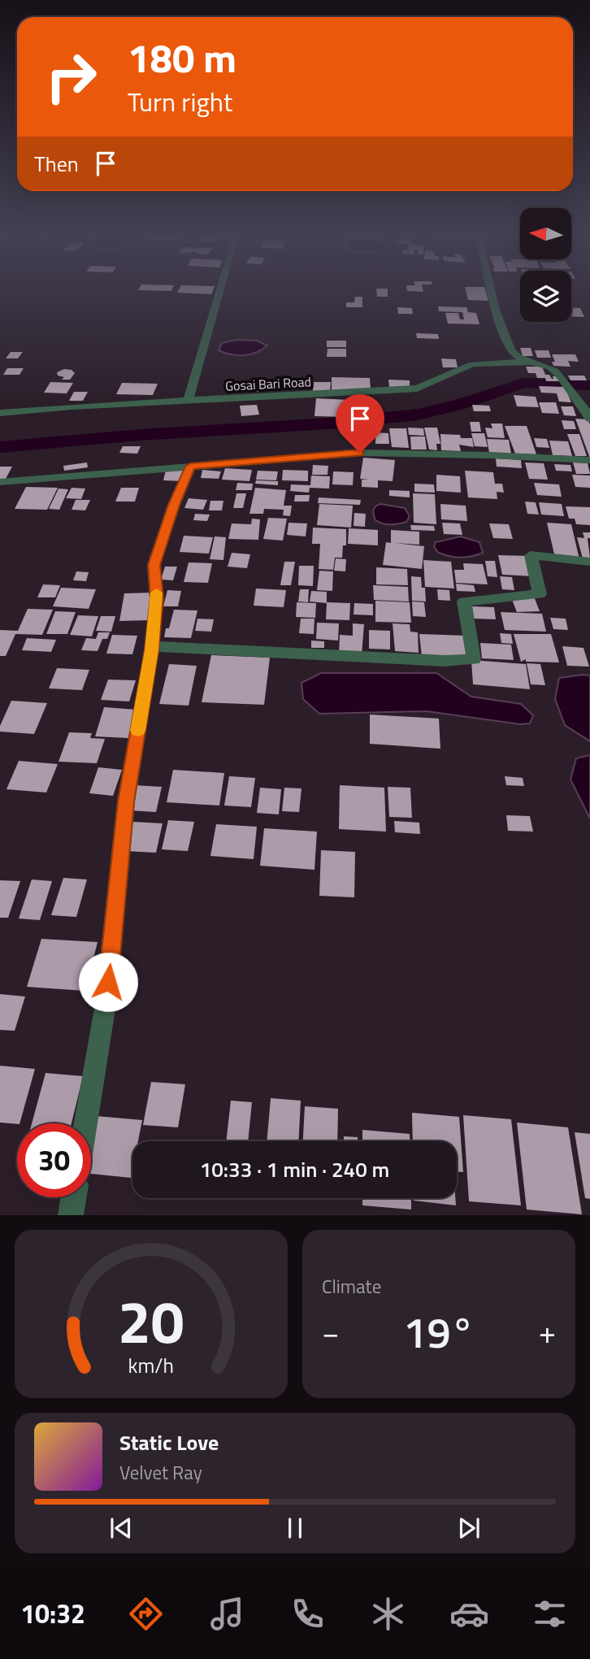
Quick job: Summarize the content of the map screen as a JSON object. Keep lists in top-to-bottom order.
{
  "streets": {
    "street": ["Gosai Bari Road"]
  },
  "north": "left",
  "page": {
    "turn": ["180 m", "Turn right"],
    "then": "Then",
    "limit": "30",
    "trip": "10:33 · 1 min · 240 m",
    "tile": "Climate",
    "heat": ["−", "19°", "+"],
    "song": ["Static Love", "Velvet Ray"],
    "tabs": "10:32",
    "gauge": ["20", "km/h"]
  }
}
